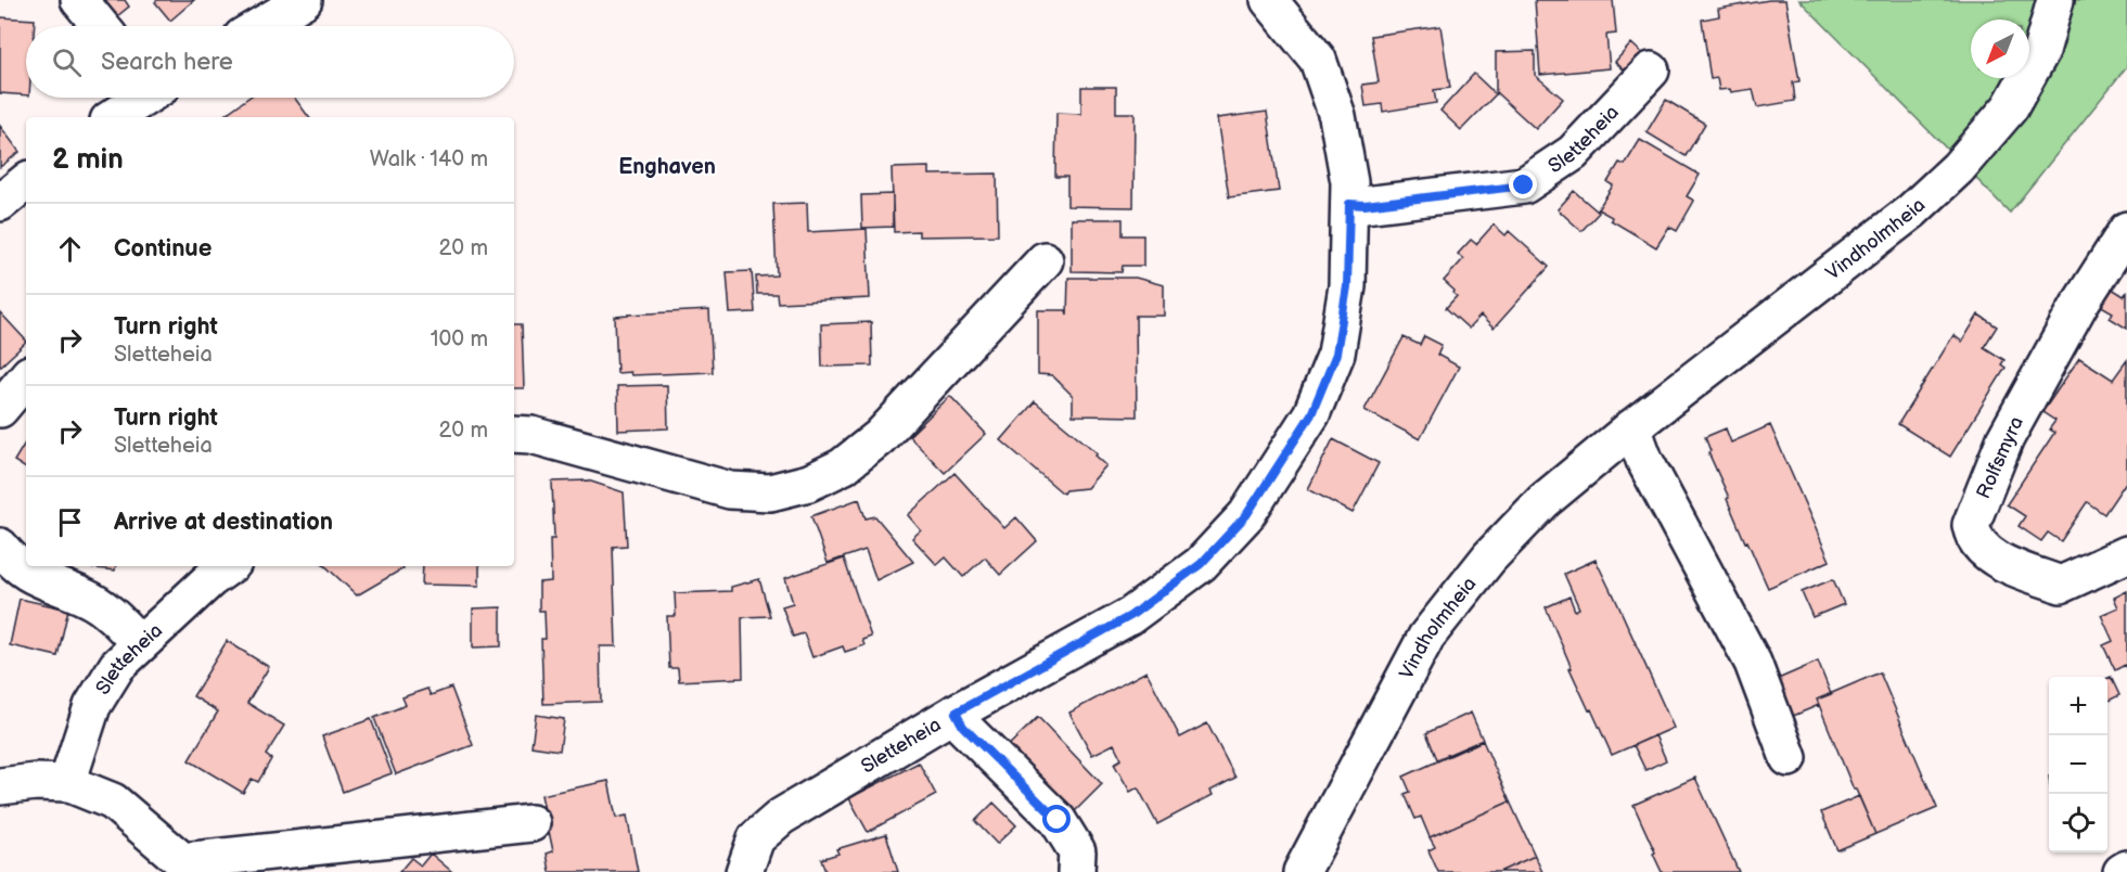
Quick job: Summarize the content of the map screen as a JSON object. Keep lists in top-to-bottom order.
{
  "streets": {
    "street": ["Sletteheia", "Vindholmheia", "Rolfsmyra"]
  },
  "districts": ["Enghaven"],
  "north": "bottom left",
  "page": {
    "search": "Search here",
    "heading": ["2 min", "Walk · 140 m"],
    "list": [
      ["Continue", "20 m"],
      ["Turn right", "Sletteheia", "100 m"],
      ["Turn right", "Sletteheia", "20 m"],
      "Arrive at destination"
    ],
    "map_buttons": ["+", "−"]
  }
}
